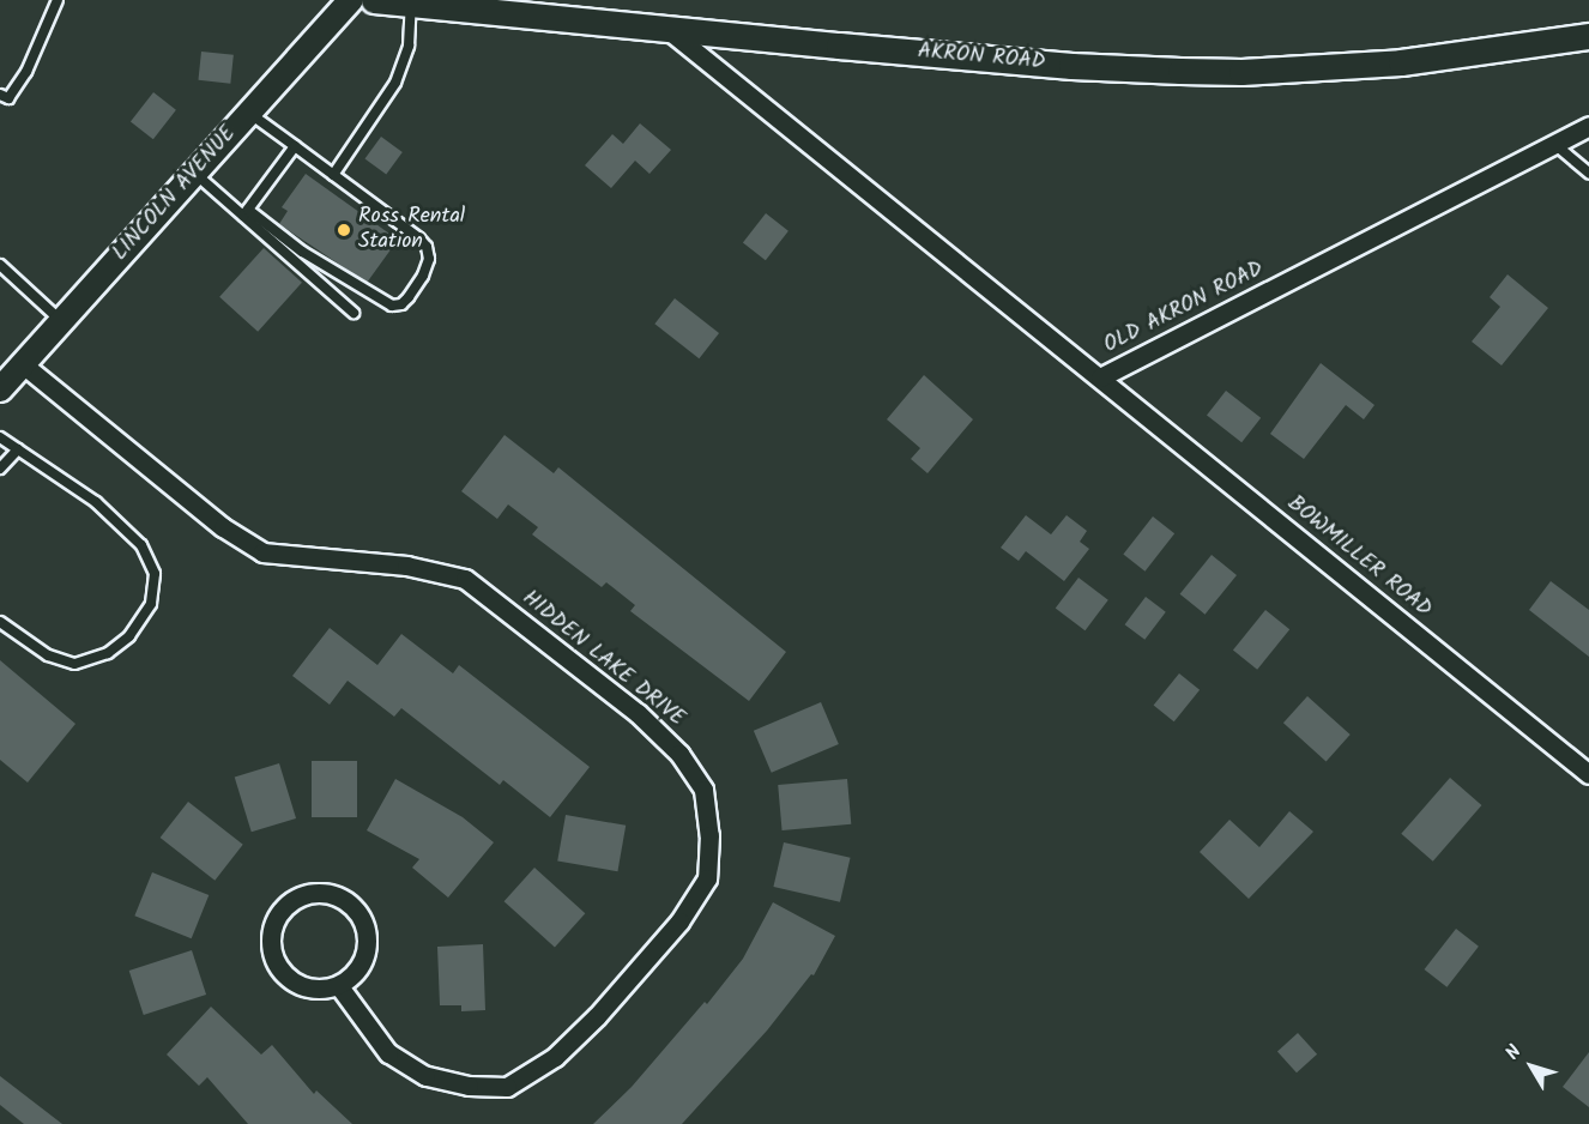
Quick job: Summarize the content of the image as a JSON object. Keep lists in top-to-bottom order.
{
  "streets": {
    "main road": ["AKRON ROAD"],
    "street": [
      "LINCOLN AVENUE",
      "OLD AKRON ROAD",
      "BOWMILLER ROAD",
      "HIDDEN LAKE DRIVE"
    ]
  },
  "crossings": [
    ["AKRON ROAD", "OLD AKRON ROAD"],
    ["LINCOLN AVENUE", "HIDDEN LAKE DRIVE"],
    ["OLD AKRON ROAD", "BOWMILLER ROAD"]
  ],
  "places": ["Ross Rental Station"],
  "north": "top left"
}
